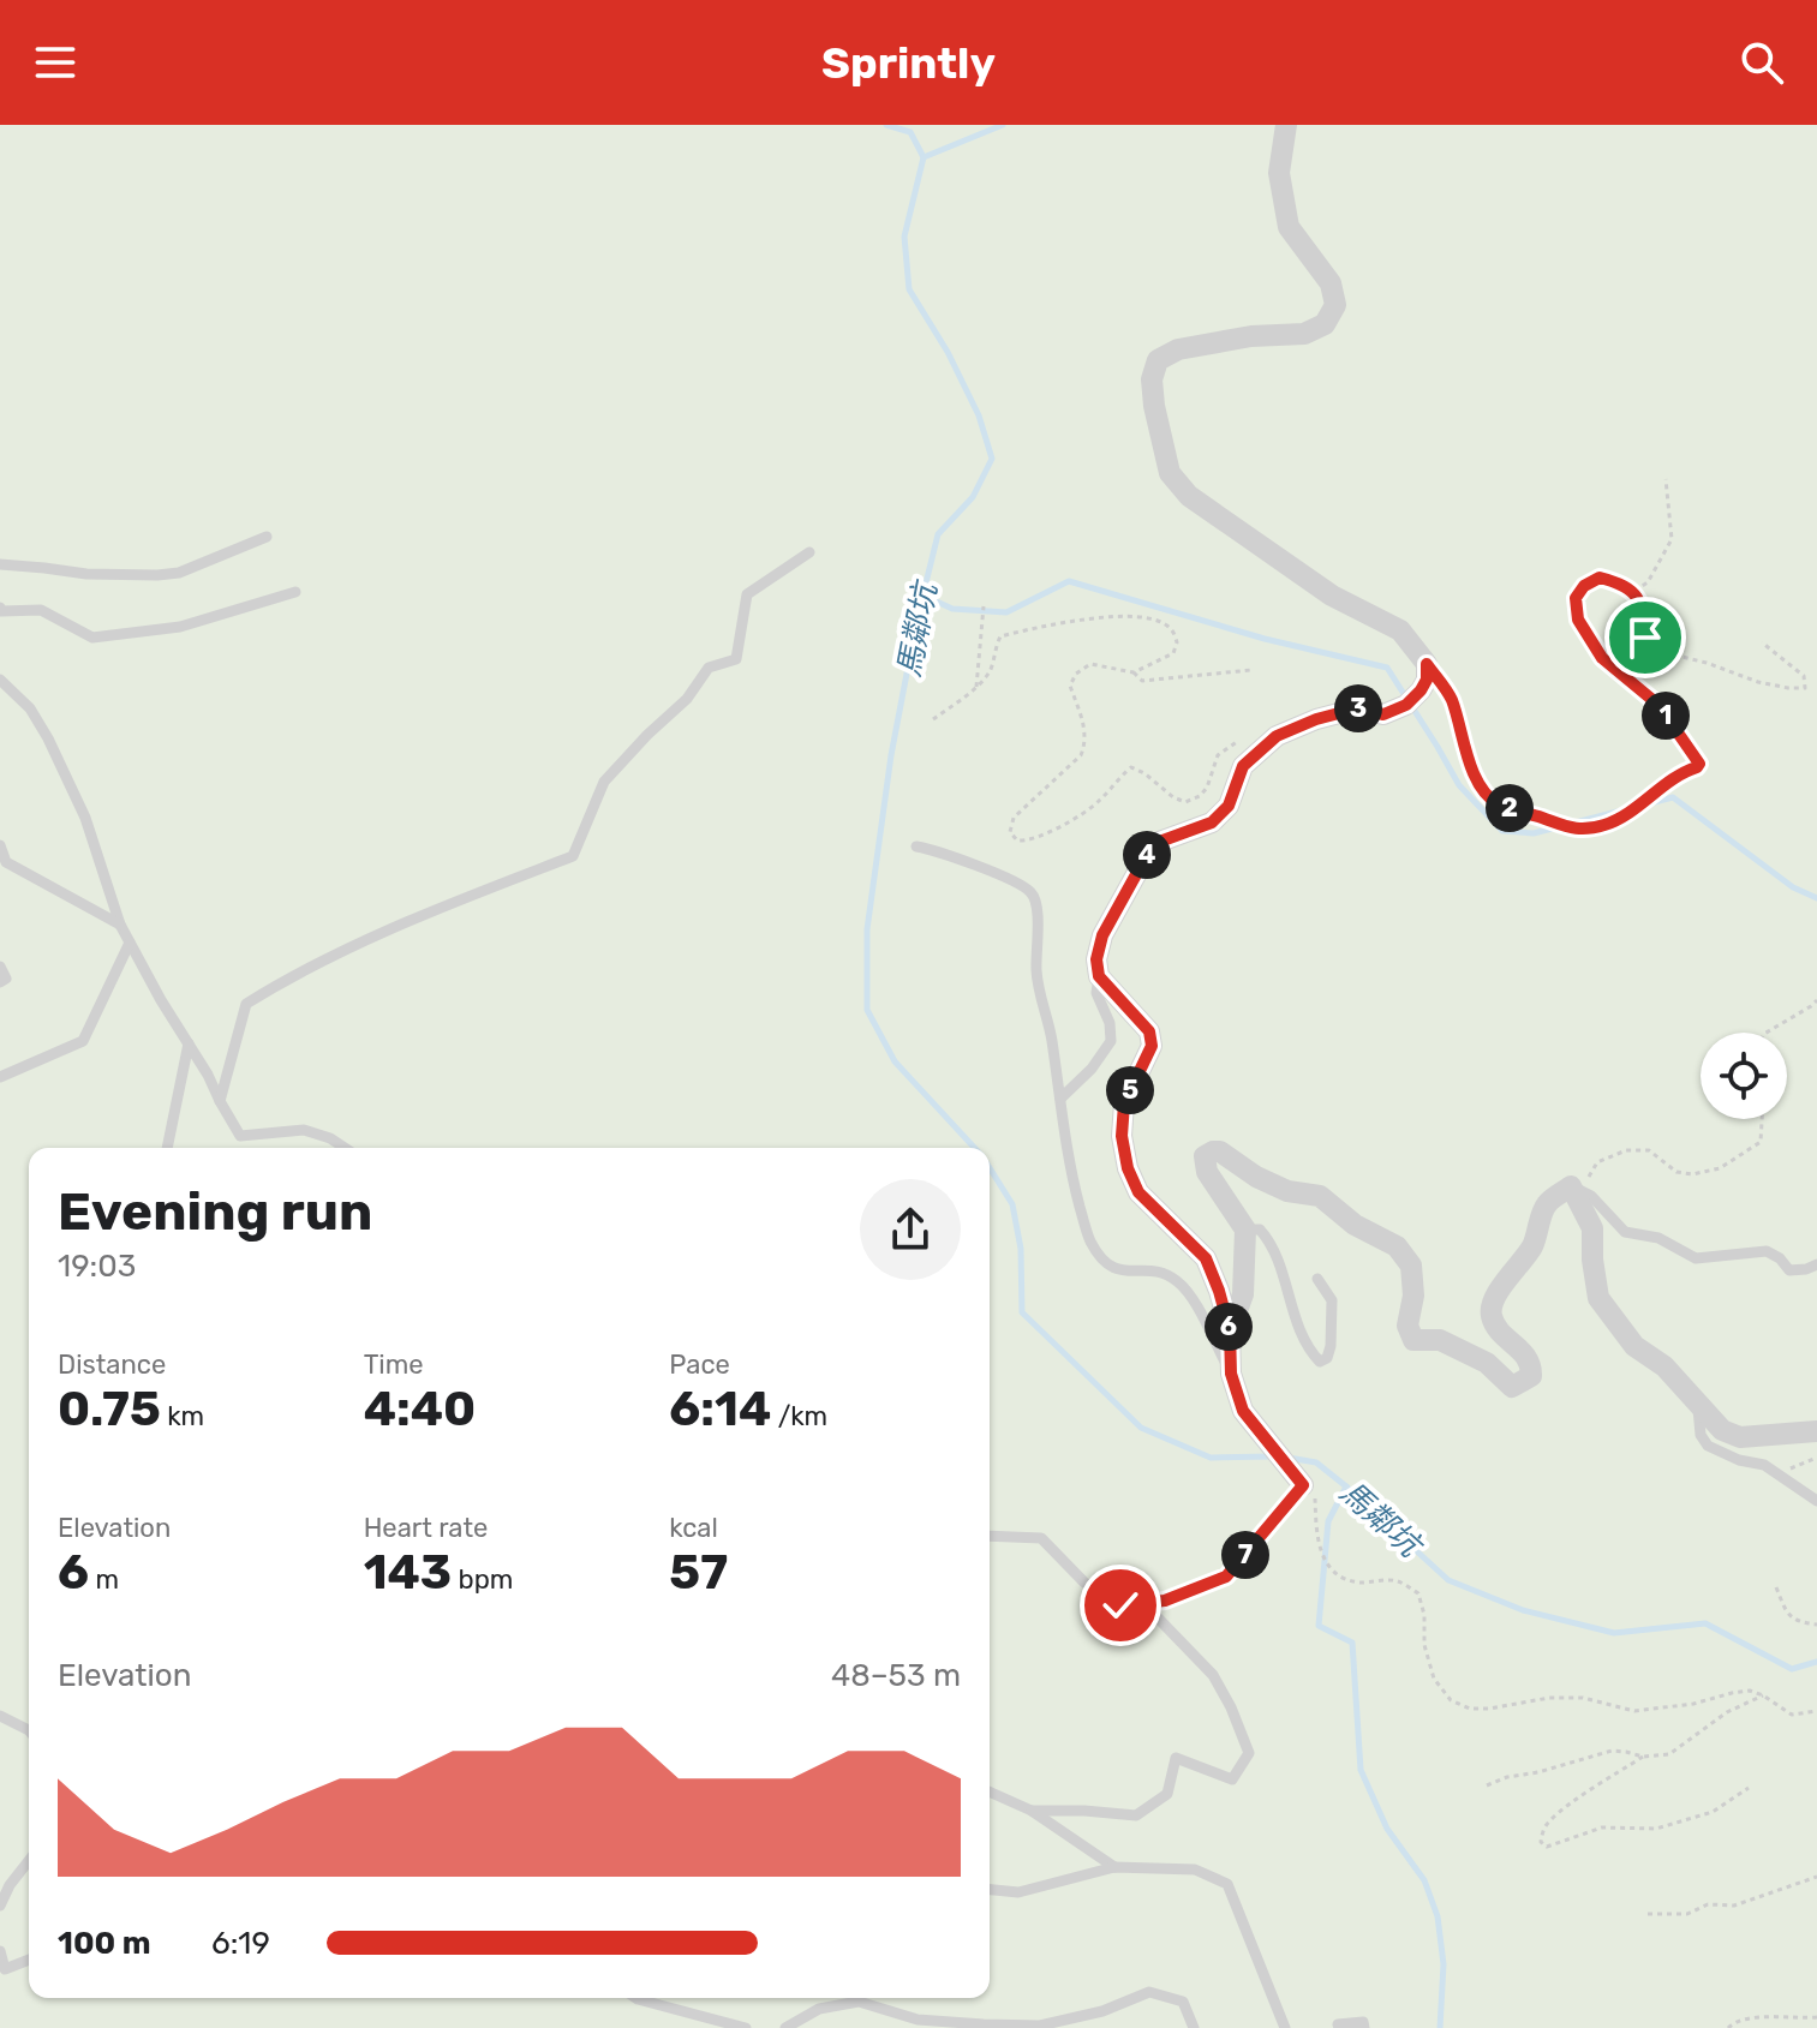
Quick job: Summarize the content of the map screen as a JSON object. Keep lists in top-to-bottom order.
{
  "water": ["馬鄰坑"],
  "page": {
    "header": "Sprintly",
    "pins": [
      "3",
      "1",
      "2",
      "4",
      "5",
      "6",
      "7"
    ],
    "heading": ["Evening run", "19:03"],
    "stats": [
      ["Distance", "0.75 km"],
      ["Time", "4:40"],
      ["Pace", "6:14 /km"],
      ["Elevation", "6 m"],
      ["Heart rate", "143 bpm"],
      ["kcal", "57"]
    ],
    "chart": ["Elevation", "48–53 m"],
    "list": [
      {
        "name": "100 m",
        "note": "6:19"
      }
    ]
  }
}
